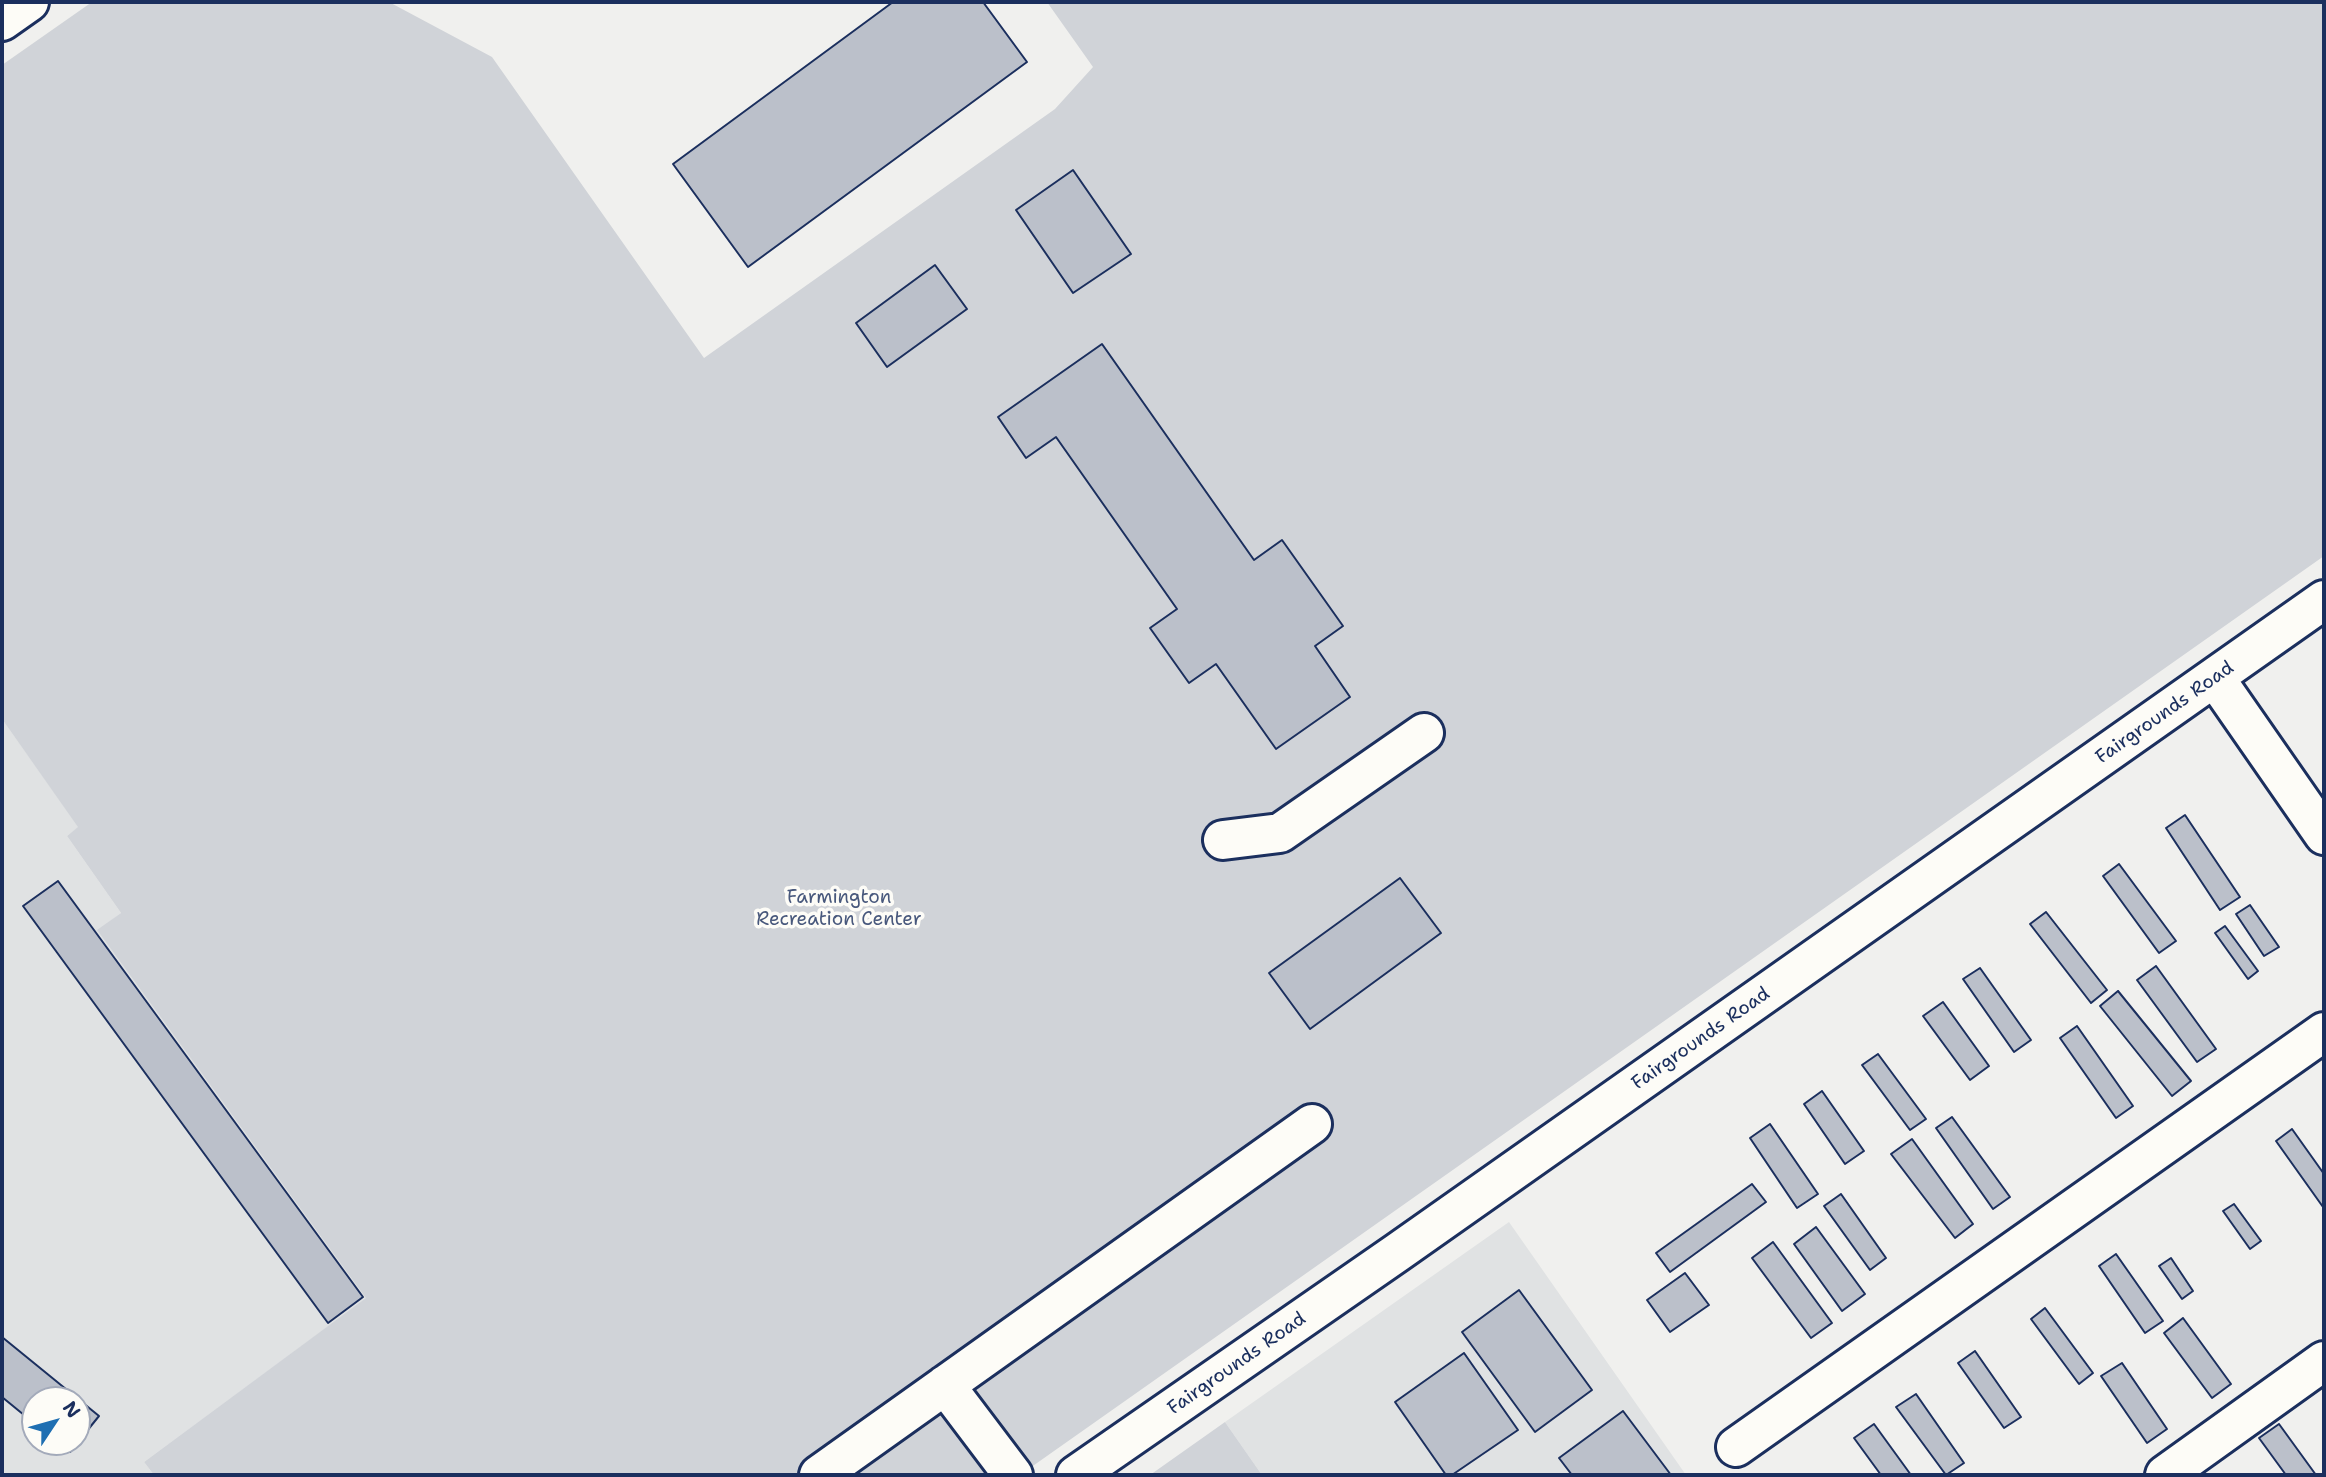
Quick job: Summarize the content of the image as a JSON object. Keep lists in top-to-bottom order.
{
  "streets": {
    "street": ["Fairgrounds Road"]
  },
  "parks": ["Farmington Recreation Center"],
  "north": "top right"
}
